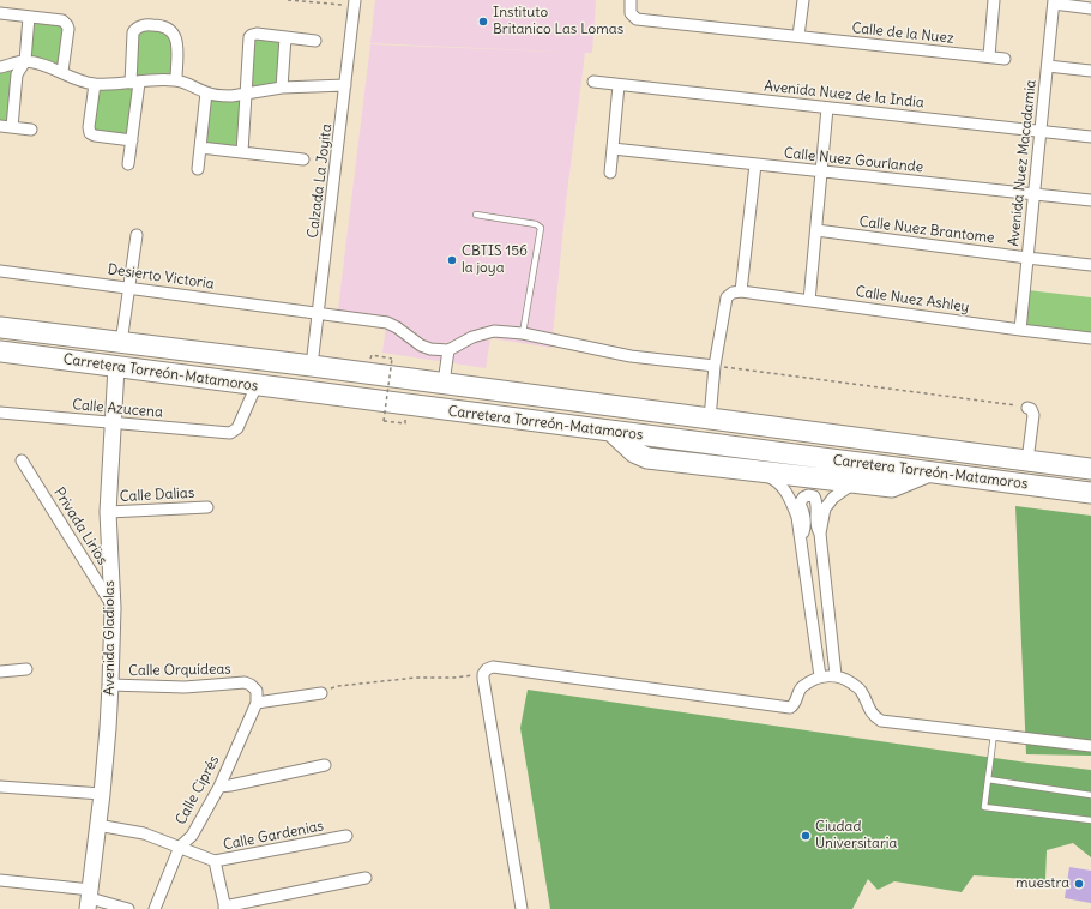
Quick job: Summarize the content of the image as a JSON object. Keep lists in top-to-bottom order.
{
  "streets": {
    "highway": ["Carretera Torreón-Matamoros"],
    "street": [
      "Calle de la Nuez",
      "Avenida Nuez de la India",
      "Calle Nuez Gourlande",
      "Avenida Nuez Macadamia",
      "Calzada La Joyita",
      "Calle Nuez Brantome",
      "Desierto Victoria",
      "Calle Nuez Ashley",
      "Calle Azucena",
      "Calle Dalias",
      "Privada Lirios",
      "Avenida Gladiolas",
      "Calle Orquídeas",
      "Calle Ciprés",
      "Calle Gardenias"
    ]
  },
  "crossings": [
    ["Avenida Nuez de la India", "Avenida Nuez Macadamia"],
    ["Calle Nuez Gourlande", "Avenida Nuez Macadamia"],
    ["Avenida Nuez Macadamia", "Calle Nuez Brantome"],
    ["Avenida Nuez Macadamia", "Calle Nuez Ashley"],
    ["Calzada La Joyita", "Desierto Victoria"],
    ["Carretera Torreón-Matamoros", "Calle Azucena"],
    ["Carretera Torreón-Matamoros", "Avenida Gladiolas"],
    ["Calle Azucena", "Avenida Gladiolas"],
    ["Calle Dalias", "Avenida Gladiolas"],
    ["Privada Lirios", "Avenida Gladiolas"],
    ["Avenida Gladiolas", "Calle Orquídeas"],
    ["Avenida Gladiolas", "Calle Gardenias"],
    ["Calle Orquídeas", "Calle Ciprés"],
    ["Calle Ciprés", "Calle Gardenias"]
  ],
  "places": [
    "Instituto Britanico Las Lomas",
    "CBTIS 156 la joya",
    "Ciudad Universitaria",
    "muestra"
  ]
}
